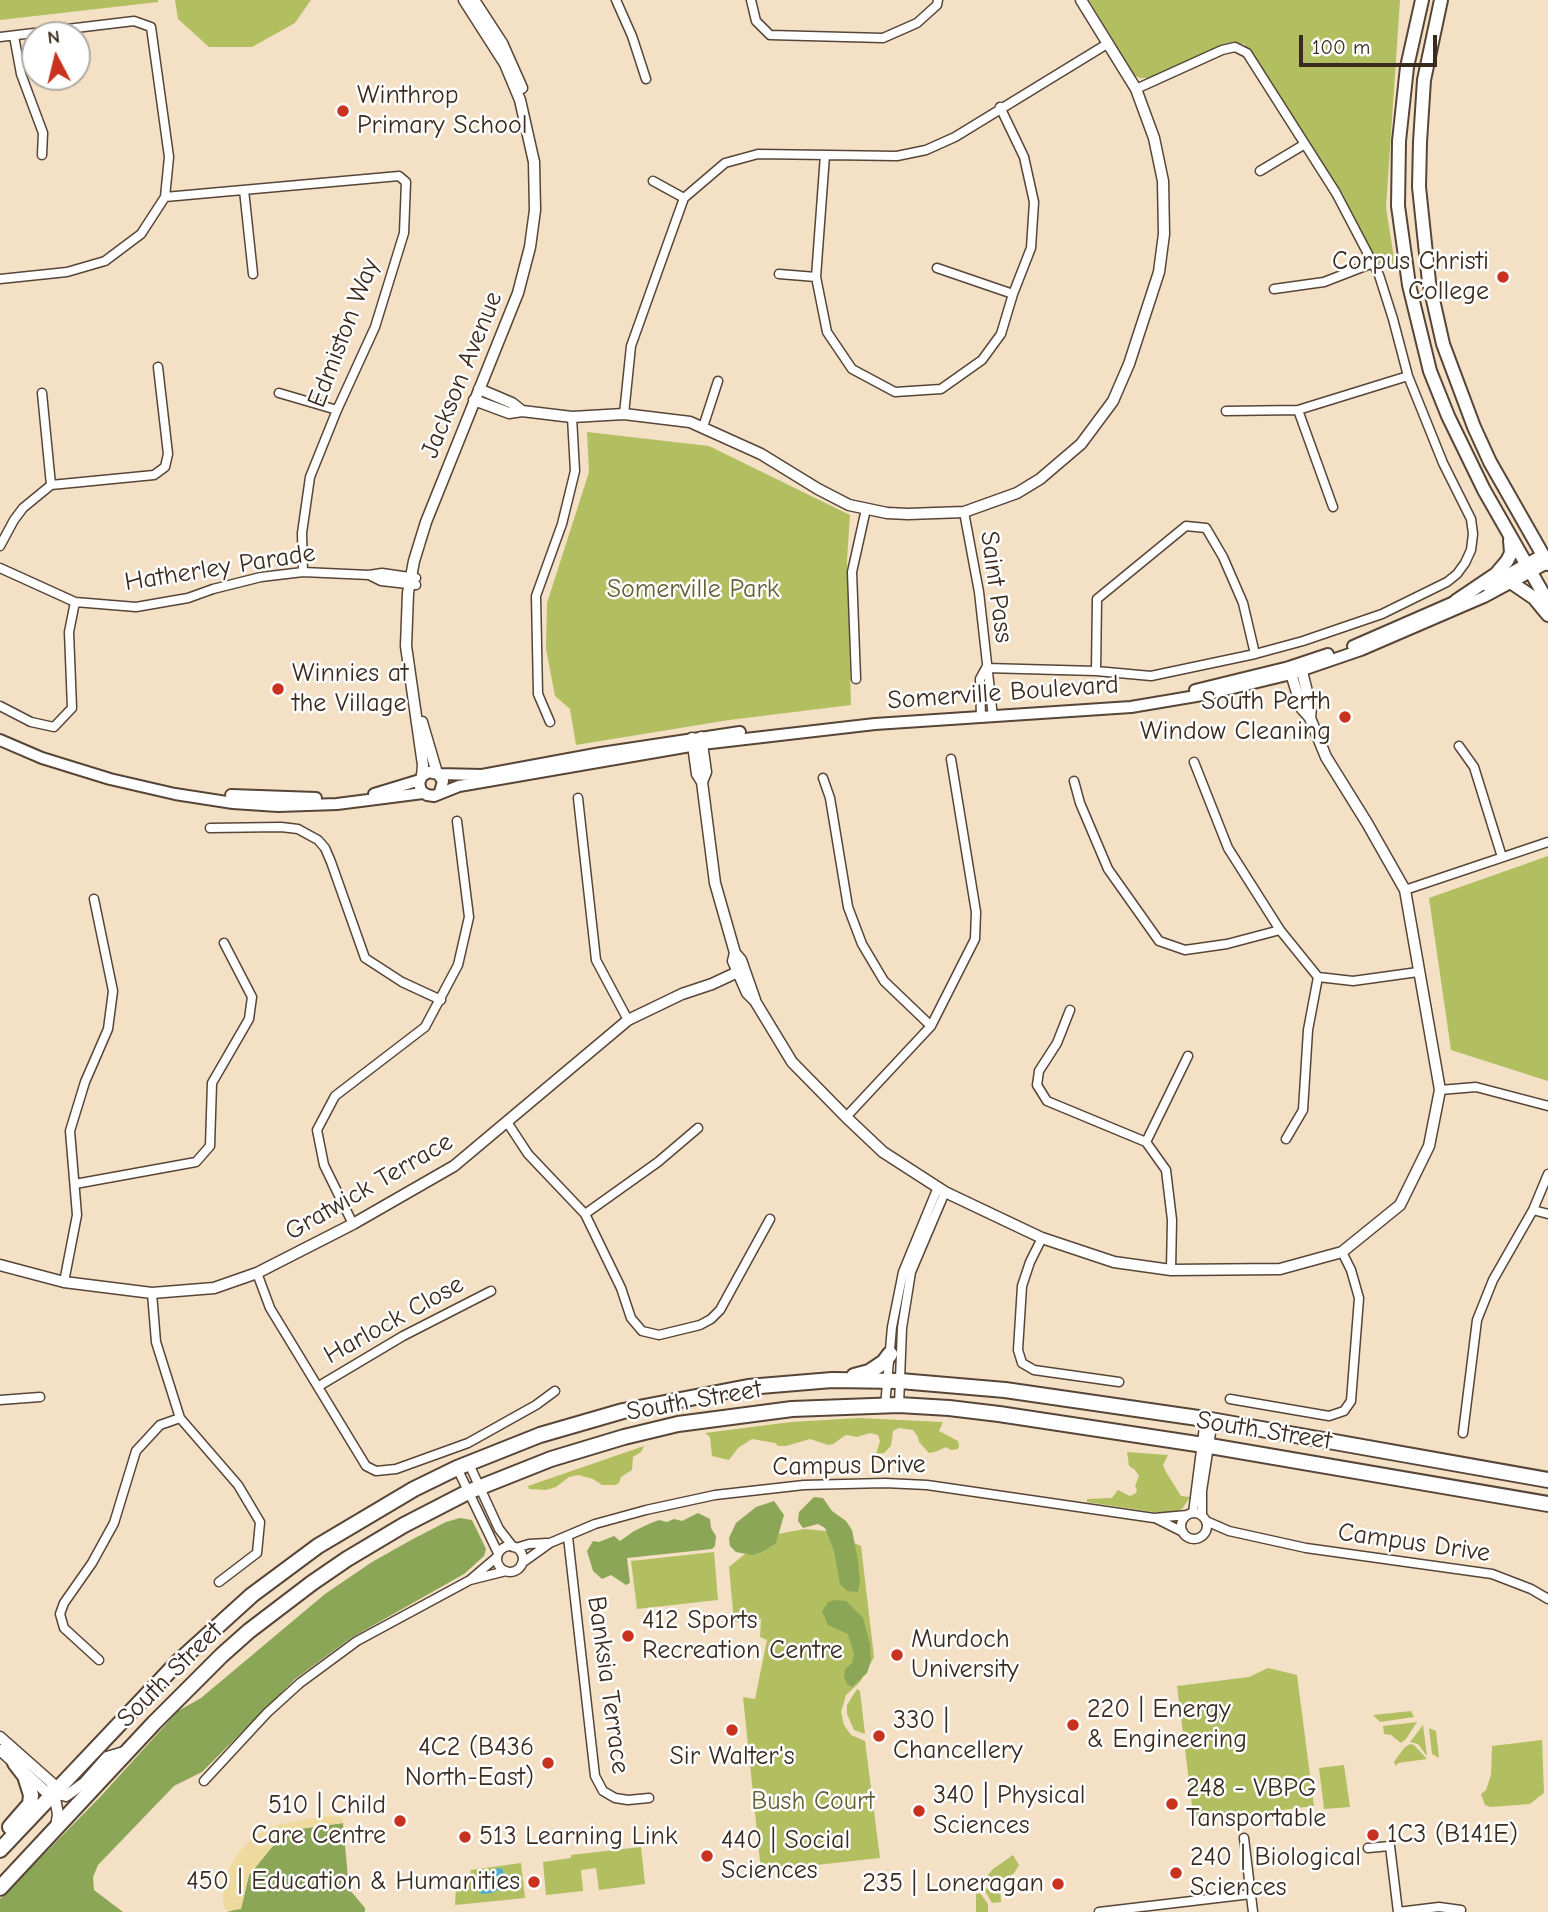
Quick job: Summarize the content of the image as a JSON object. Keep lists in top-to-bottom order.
{
  "streets": {
    "highway": ["South Street"],
    "main road": ["Somerville Boulevard"],
    "street": [
      "Edmiston Way",
      "Jackson Avenue",
      "Hatherley Parade",
      "Saint Pass",
      "Gratwick Terrace",
      "Harlock Close",
      "Campus Drive",
      "Banksia Terrace"
    ]
  },
  "crossings": [
    ["Edmiston Way", "Hatherley Parade"],
    ["Jackson Avenue", "Hatherley Parade"],
    ["Jackson Avenue", "Somerville Boulevard"],
    ["Saint Pass", "Somerville Boulevard"],
    ["Campus Drive", "Banksia Terrace"]
  ],
  "parks": ["Somerville Park", "Bush Court"],
  "places": [
    "Winthrop Primary School",
    "Corpus Christi College",
    "Winnies at the Village",
    "South Perth Window Cleaning",
    "412 Sports Recreation Centre",
    "Murdoch University",
    "220 | Energy & Engineering",
    "Sir Walter's",
    "330 | Chancellery",
    "4C2 (B436 North-East)",
    "248 - VBPG Tansportable",
    "340 | Physical Sciences",
    "510 | Child Care Centre",
    "1C3 (B141E)",
    "513 Learning Link",
    "440 | Social Sciences",
    "240 | Biological Sciences",
    "450 | Education & Humanities",
    "235 | Loneragan"
  ],
  "scale_bar": "100 m",
  "north": "top"
}
